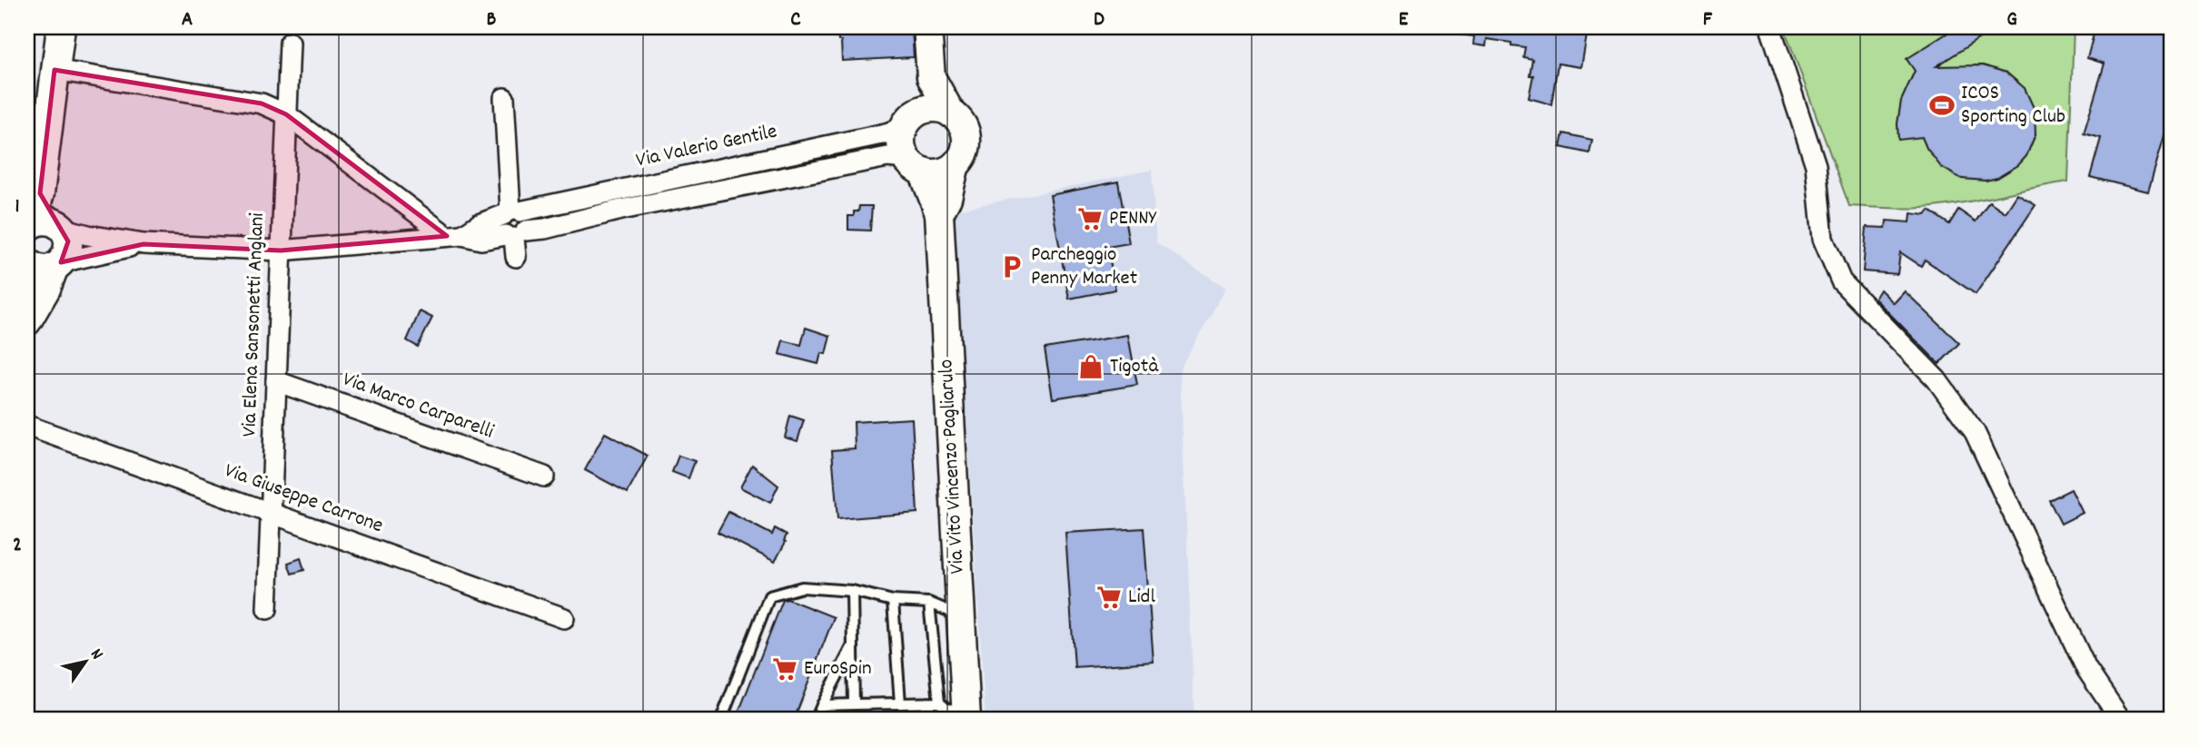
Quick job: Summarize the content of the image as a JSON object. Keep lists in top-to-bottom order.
{
  "streets": {
    "street": [
      "Via Valerio Gentile",
      "Via Elena Sansonetti Anglani",
      "Via Marco Carparelli",
      "Via Vito Vincenzo Pagliarulo",
      "Via Giuseppe Carrone"
    ]
  },
  "crossings": [
    ["Via Valerio Gentile", "Via Elena Sansonetti Anglani"],
    ["Via Valerio Gentile", "Via Vito Vincenzo Pagliarulo"],
    ["Via Elena Sansonetti Anglani", "Via Marco Carparelli"],
    ["Via Elena Sansonetti Anglani", "Via Giuseppe Carrone"]
  ],
  "places": {
    "sports": ["ICOS Sporting Club"],
    "supermarket": ["PENNY", "Lidl", "EuroSpin"],
    "parking": ["Parcheggio Penny Market"],
    "shop": ["Tigotà"]
  },
  "north": "top right",
  "grid": {
    "columns": [
      "A",
      "B",
      "C",
      "D",
      "E",
      "F",
      "G"
    ],
    "rows": ["1", "2"]
  }
}
